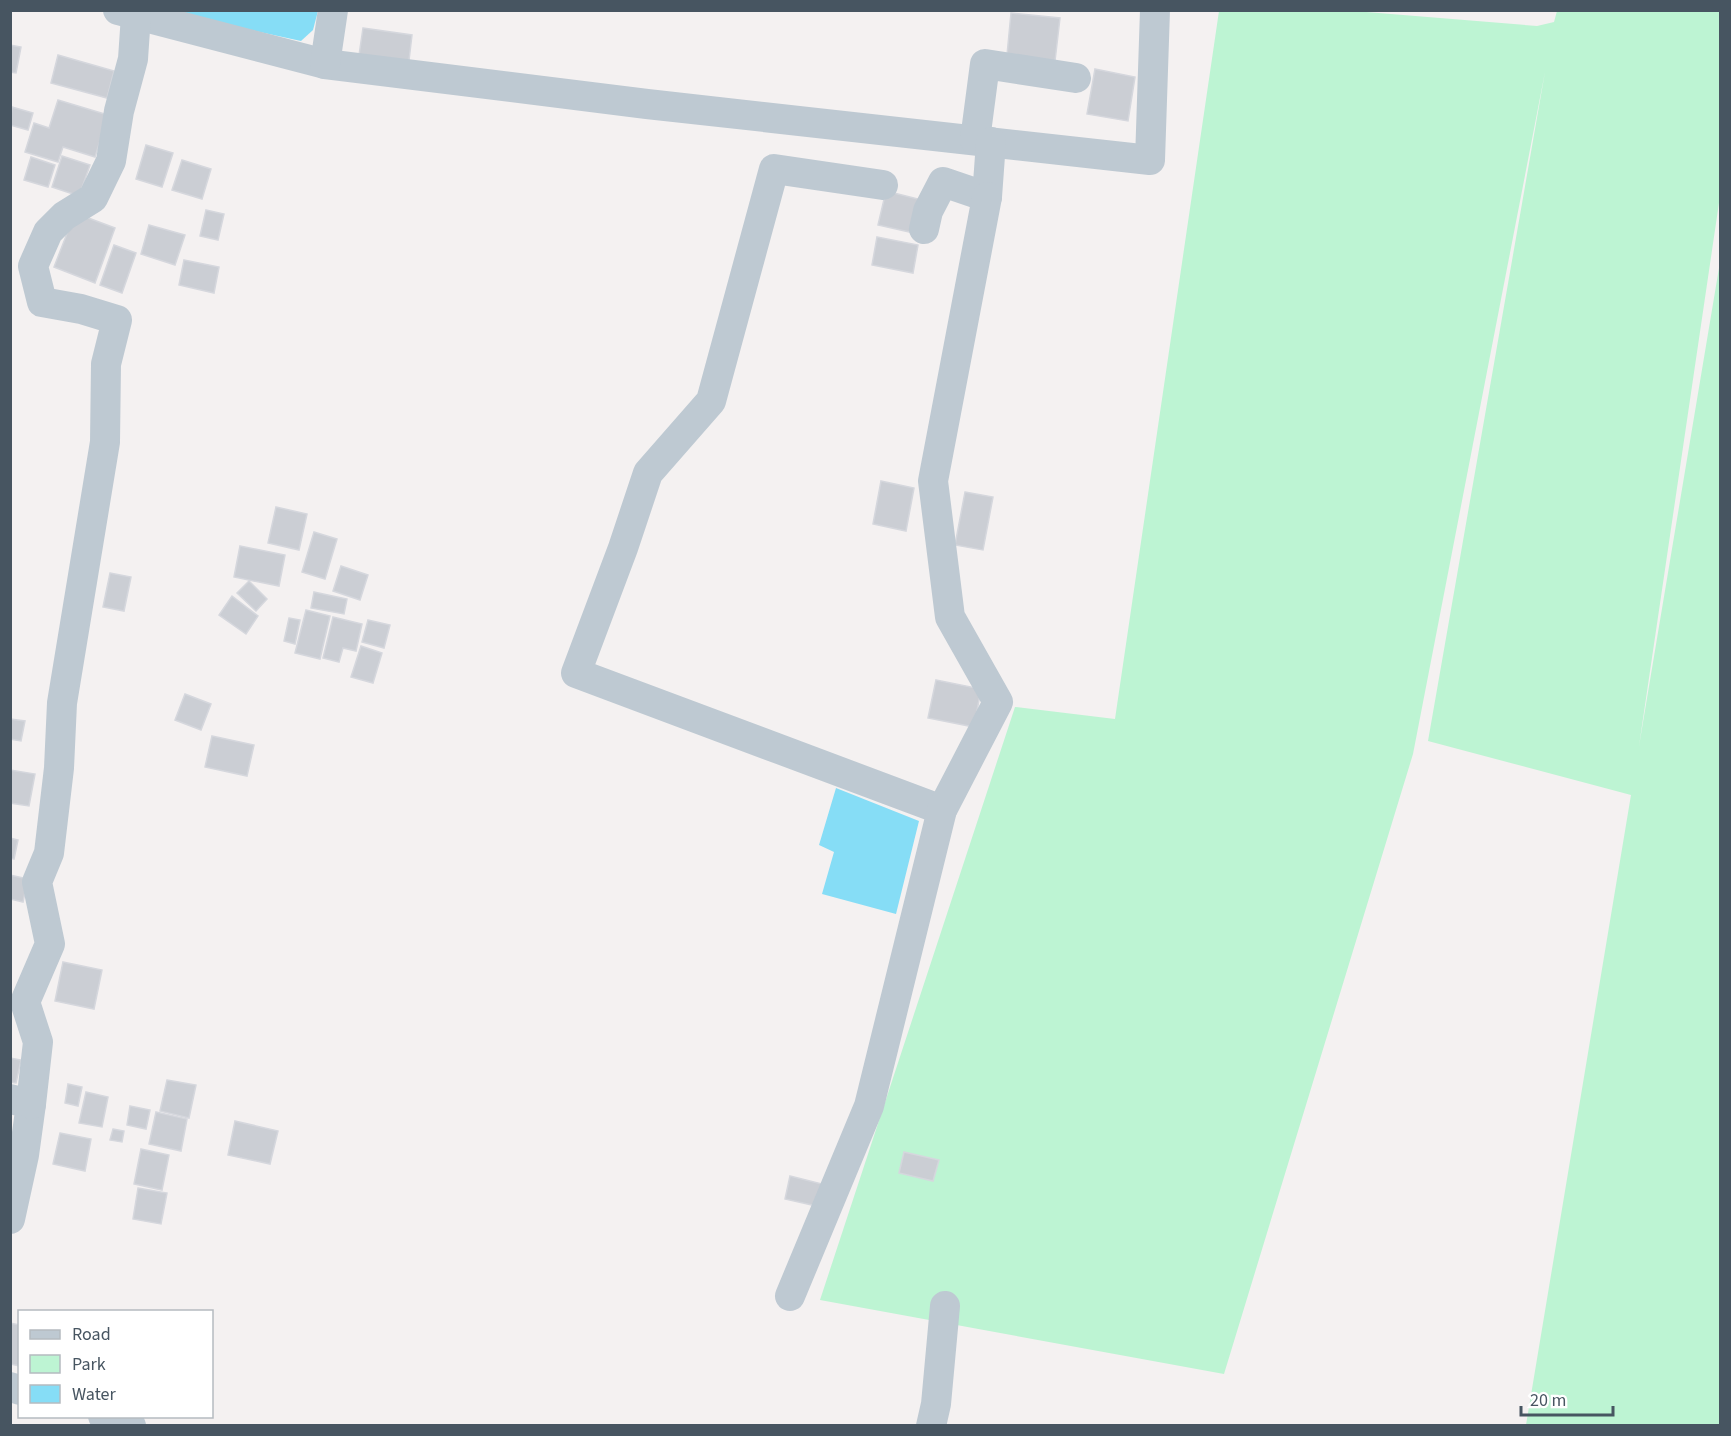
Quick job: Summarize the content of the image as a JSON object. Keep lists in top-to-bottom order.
{
  "legend": ["Road", "Park", "Water"],
  "scale_bar": "20 m"
}
